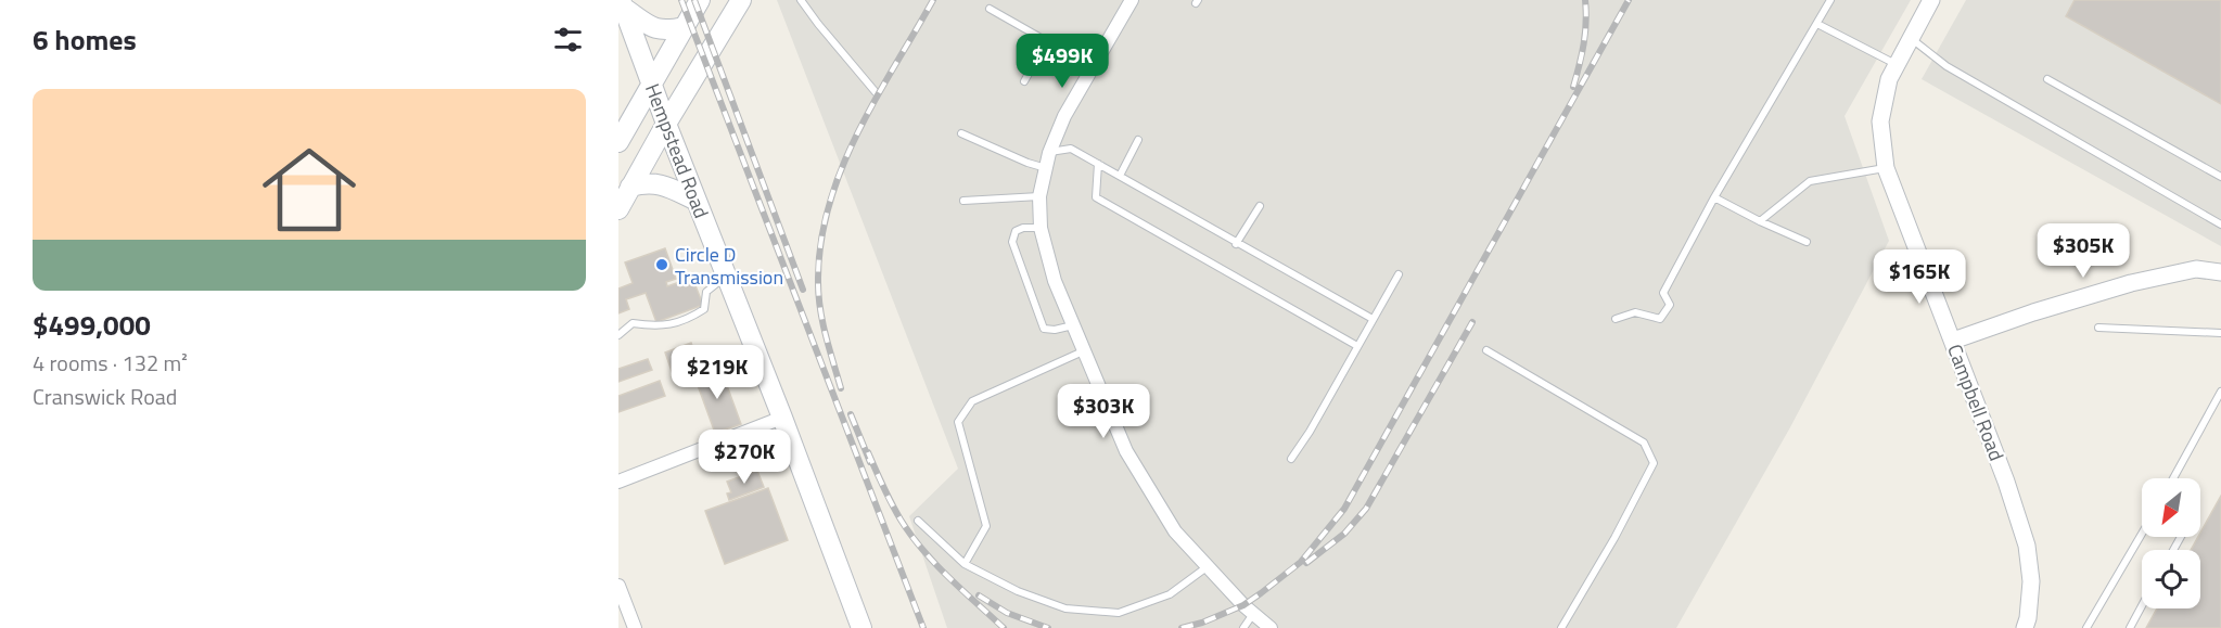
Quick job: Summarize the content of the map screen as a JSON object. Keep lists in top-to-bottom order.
{
  "streets": {
    "main road": ["Hempstead Road"],
    "street": ["Campbell Road"]
  },
  "places": ["Circle D Transmission"],
  "north": "bottom left",
  "page": {
    "heading": "6 homes",
    "price": [
      "$499K",
      "$305K",
      "$165K",
      "$219K",
      "$303K",
      "$270K"
    ],
    "list": [
      {
        "name": "$499,000",
        "note": "4 rooms · 132 m² · Cranswick Road"
      }
    ]
  }
}
